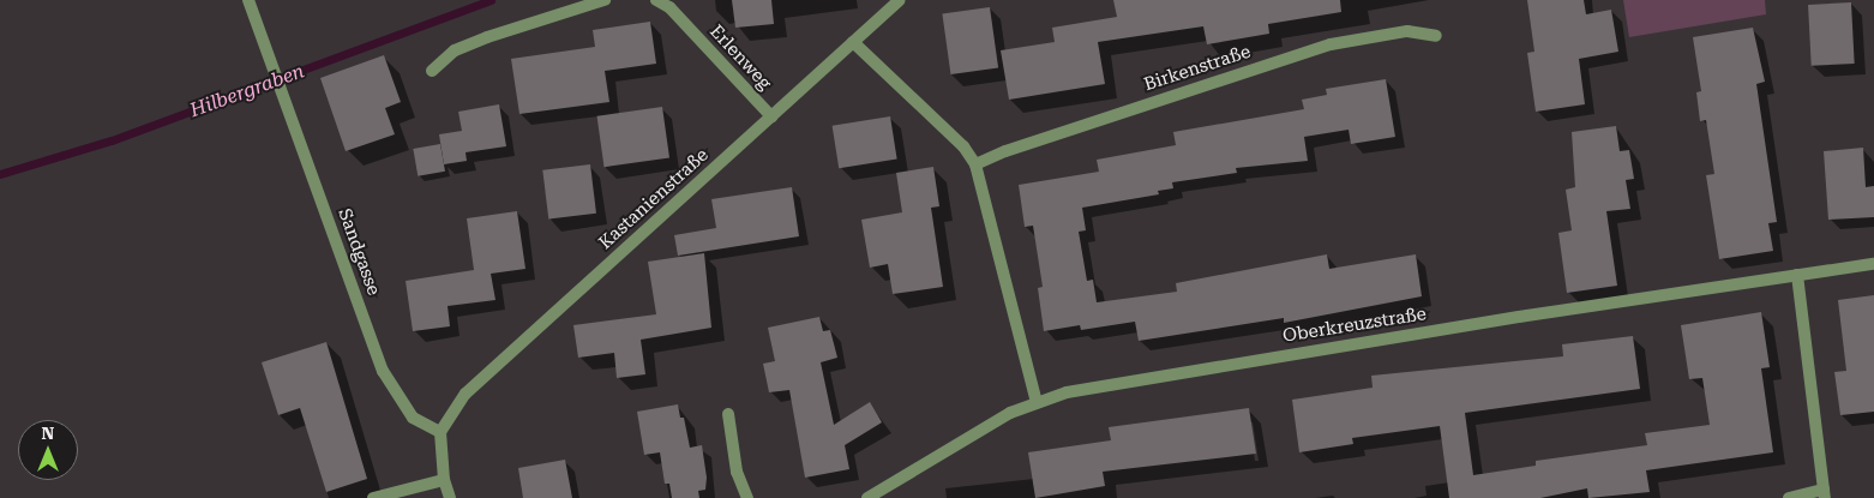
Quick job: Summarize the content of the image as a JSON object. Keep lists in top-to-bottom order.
{
  "streets": {
    "street": [
      "Erlenweg",
      "Birkenstraße",
      "Kastanienstraße",
      "Sandgasse",
      "Oberkreuzstraße"
    ]
  },
  "crossings": [
    ["Erlenweg", "Kastanienstraße"],
    ["Kastanienstraße", "Sandgasse"]
  ],
  "water": ["Hilbergraben"],
  "north": "top"
}
